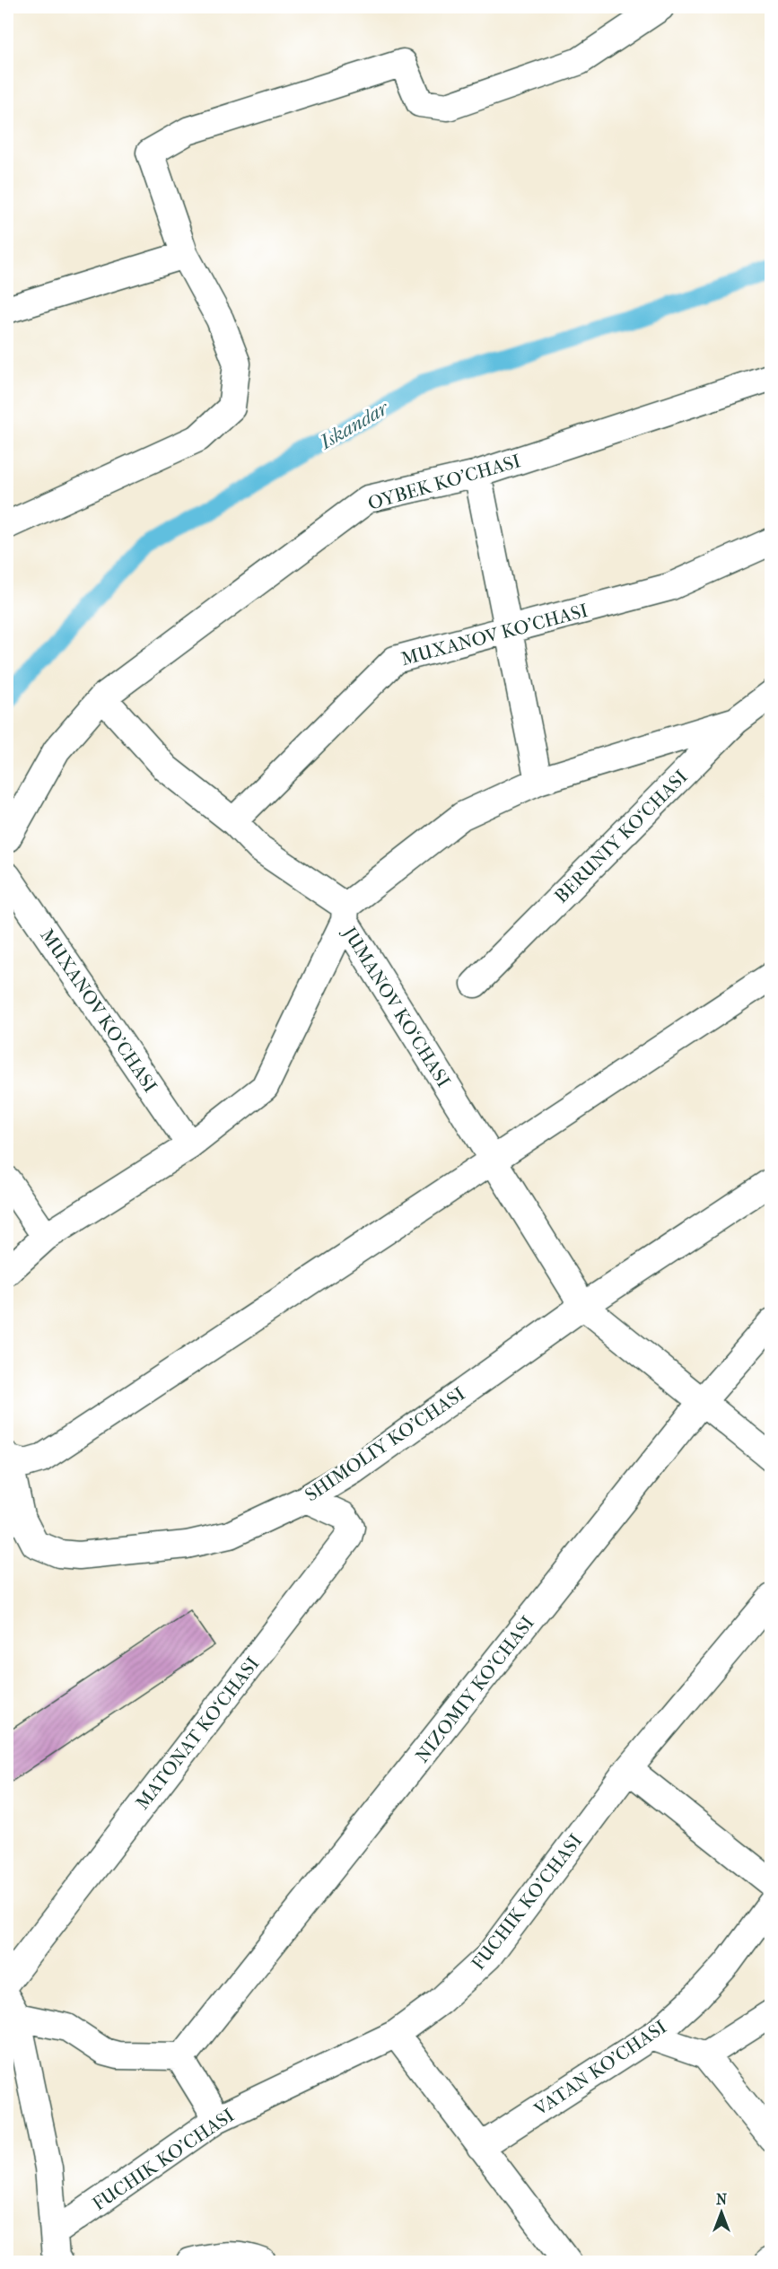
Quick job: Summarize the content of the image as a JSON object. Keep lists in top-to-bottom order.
{
  "streets": {
    "street": [
      "OYBEK KO'CHASI",
      "MUXANOV KO'CHASI",
      "BERUNIY KO‘CHASI",
      "JUMANOV KO‘CHASI",
      "SHIMOLIY KO'CHASI",
      "NIZOMIY KO'CHASI",
      "MATONAT KO‘CHASI",
      "FUCHIK KO'CHASI",
      "VATAN KO'CHASI"
    ]
  },
  "crossings": [
    ["MUXANOV KO'CHASI", "JUMANOV KO‘CHASI"],
    ["BERUNIY KO‘CHASI", "JUMANOV KO‘CHASI"],
    ["JUMANOV KO‘CHASI", "SHIMOLIY KO'CHASI"],
    ["JUMANOV KO‘CHASI", "NIZOMIY KO'CHASI"],
    ["SHIMOLIY KO'CHASI", "MATONAT KO‘CHASI"]
  ],
  "water": ["Iskandar"],
  "north": "top"
}
